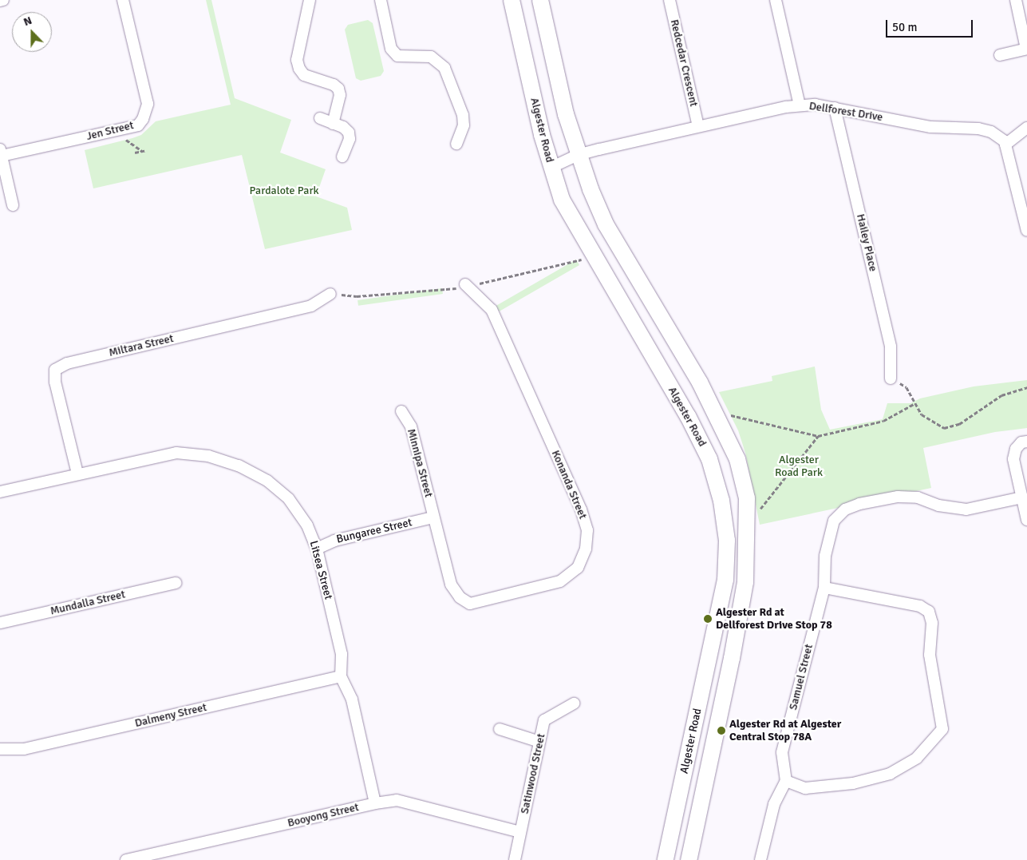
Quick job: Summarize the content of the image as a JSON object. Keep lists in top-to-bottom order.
{
  "streets": {
    "main road": ["Algester Road"],
    "street": [
      "Redcedar Crescent",
      "Dellforest Drive",
      "Jen Street",
      "Hailey Place",
      "Miltara Street",
      "Minnipa Street",
      "Konanda Street",
      "Bungaree Street",
      "Litsea Street",
      "Mundalla Street",
      "Samuel Street",
      "Dalmeny Street",
      "Satinwood Street",
      "Booyong Street"
    ]
  },
  "crossings": [
    ["Redcedar Crescent", "Dellforest Drive"],
    ["Dellforest Drive", "Algester Road"],
    ["Dellforest Drive", "Hailey Place"],
    ["Miltara Street", "Litsea Street"],
    ["Minnipa Street", "Konanda Street"],
    ["Minnipa Street", "Bungaree Street"],
    ["Konanda Street", "Bungaree Street"],
    ["Bungaree Street", "Litsea Street"],
    ["Litsea Street", "Dalmeny Street"],
    ["Litsea Street", "Booyong Street"],
    ["Satinwood Street", "Booyong Street"]
  ],
  "parks": ["Pardalote Park", "Algester Road Park"],
  "places": ["Algester Rd at Dellforest Drive Stop 78", "Algester Rd at Algester Central Stop 78A"],
  "scale_bar": "50 m",
  "north": "top"
}
